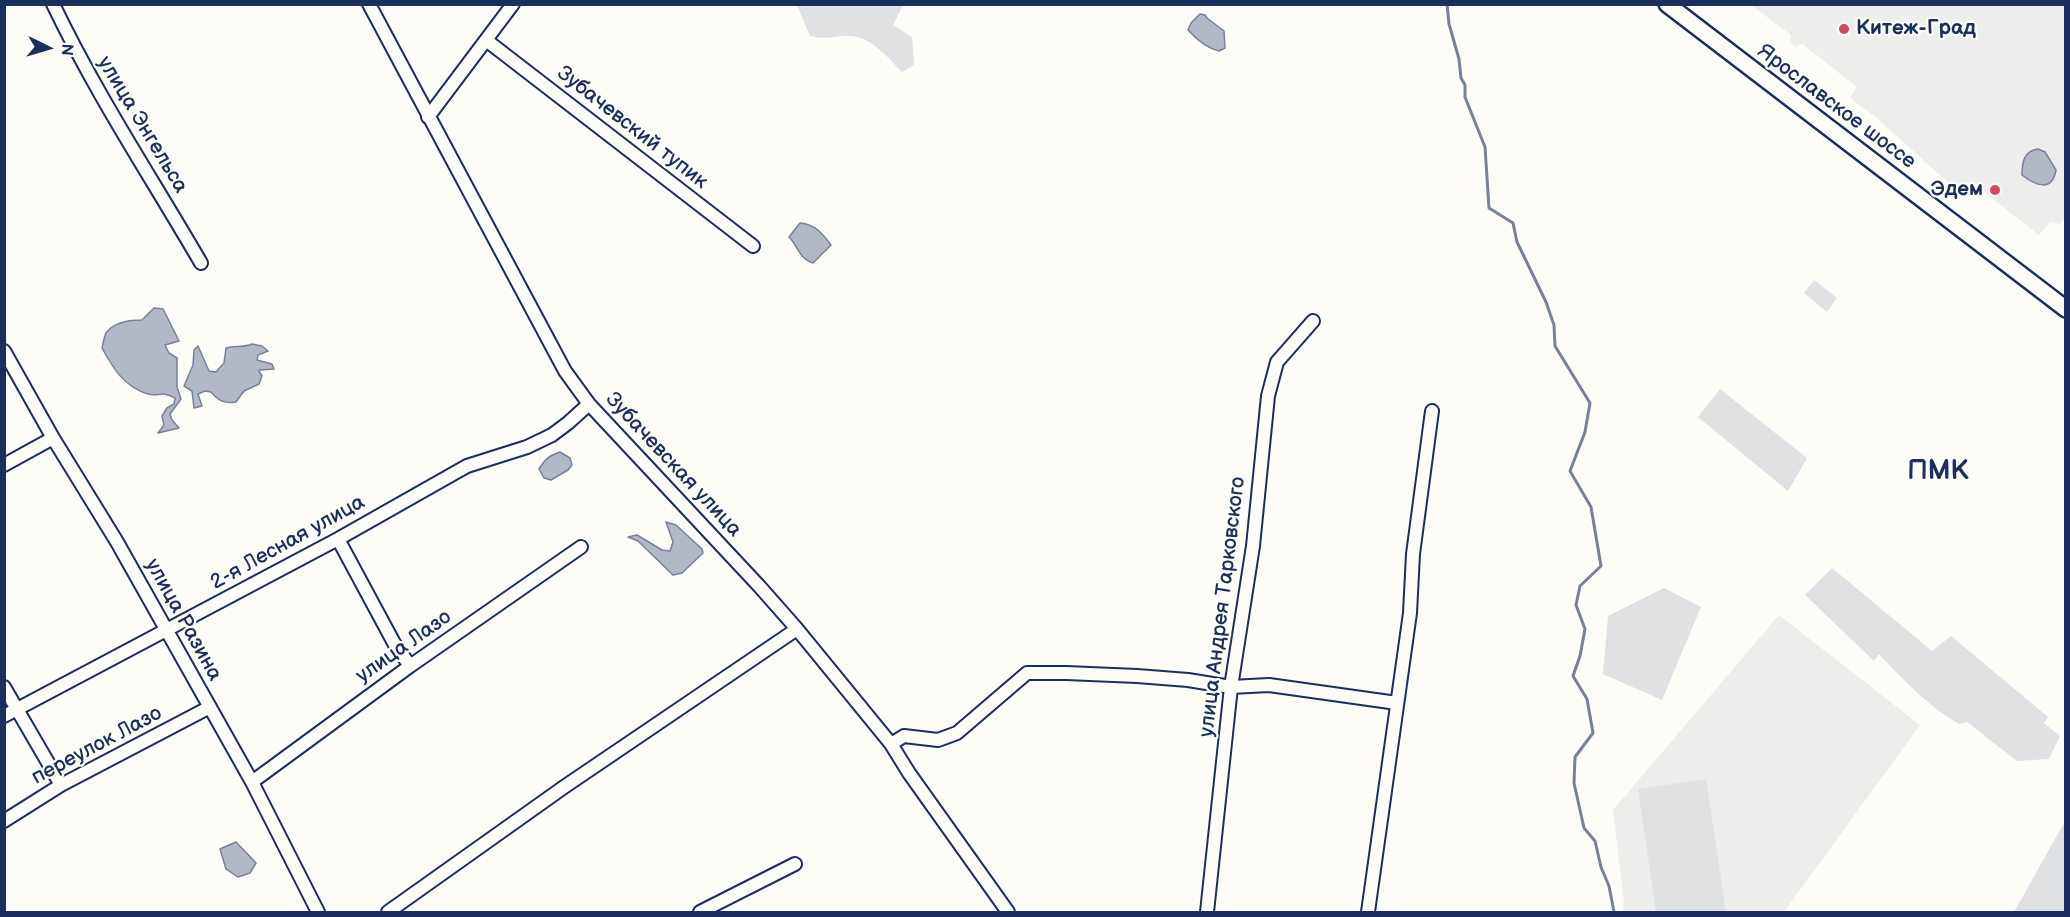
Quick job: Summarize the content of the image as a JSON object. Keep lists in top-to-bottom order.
{
  "streets": {
    "main road": ["Ярославское шоссе"],
    "street": [
      "улица Энгельса",
      "Зубачевский тупик",
      "Зубачевская улица",
      "2-я Лесная улица",
      "улица Андрея Тарковского",
      "улица Разина",
      "улица Лазо",
      "переулок Лазо"
    ]
  },
  "crossings": [
    ["Зубачевская улица", "2-я Лесная улица"],
    ["2-я Лесная улица", "улица Разина"],
    ["улица Разина", "улица Лазо"],
    ["улица Разина", "переулок Лазо"]
  ],
  "districts": ["ПМК"],
  "places": ["Китеж-Град", "Эдем"],
  "north": "right"
}
